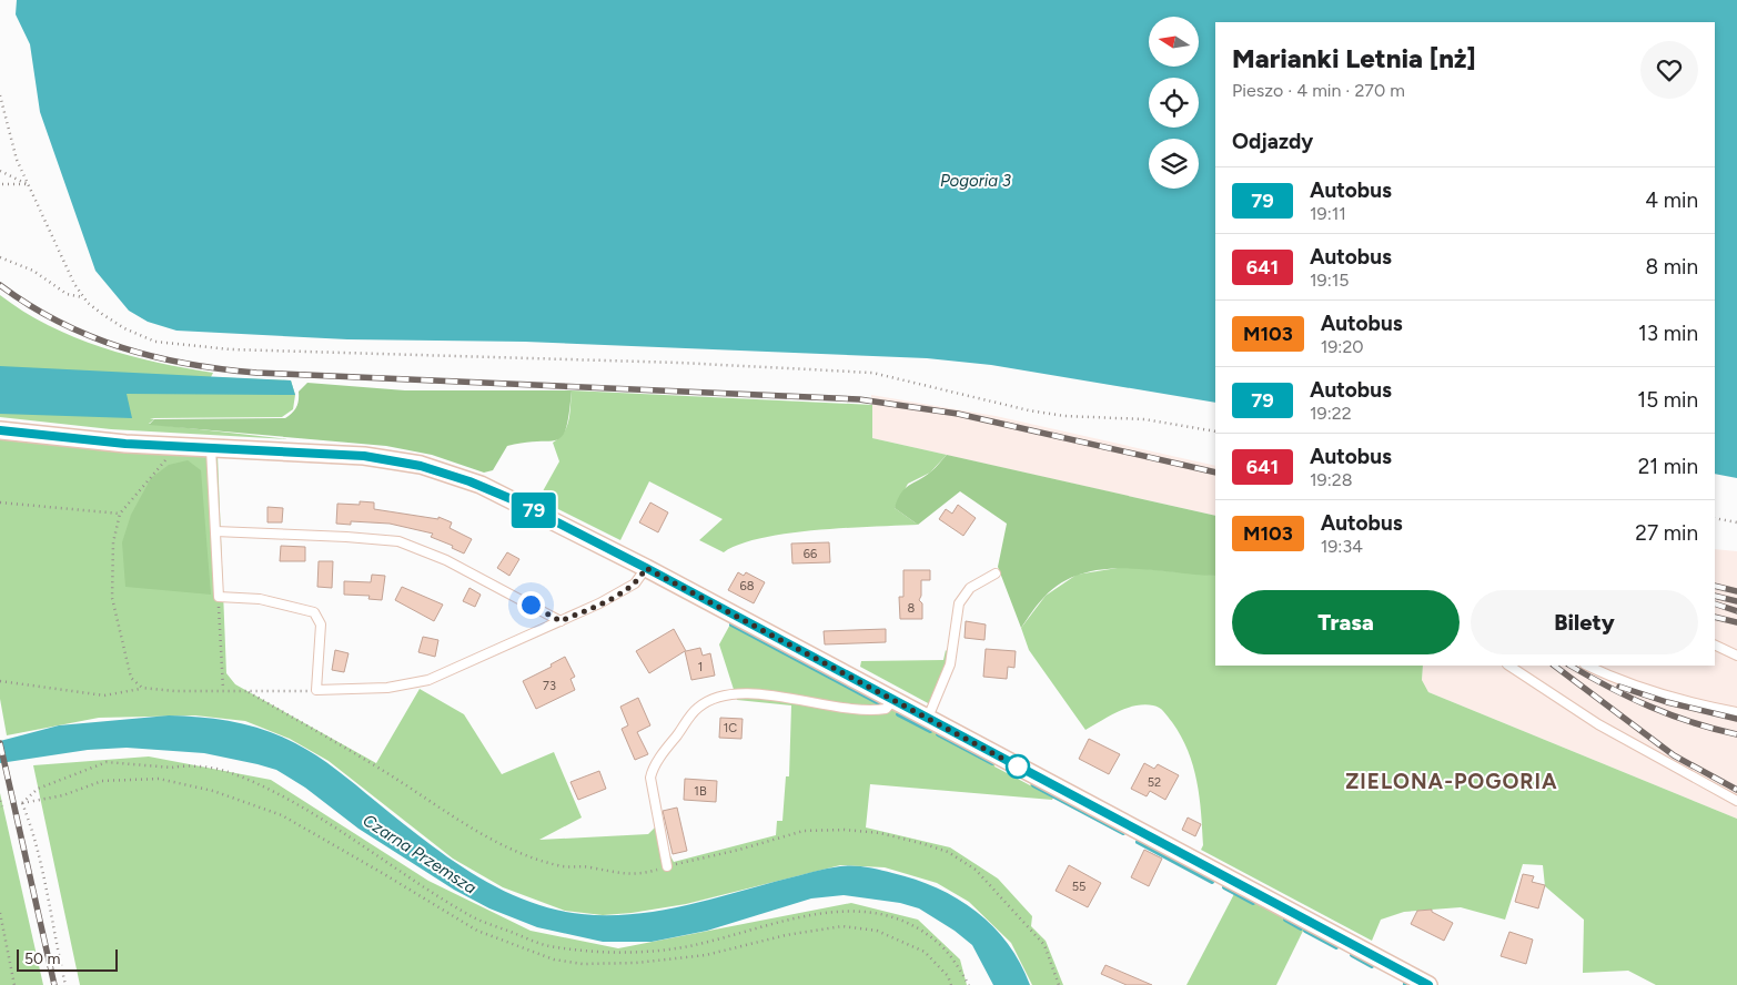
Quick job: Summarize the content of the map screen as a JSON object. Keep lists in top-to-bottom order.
{
  "districts": ["ZIELONA-POGORIA"],
  "water": ["Pogoria 3", "Czarna Przemsza"],
  "lines": ["bus line 79"],
  "house_numbers": [
    "66",
    "68",
    "8",
    "1",
    "73",
    "1C",
    "52",
    "1B",
    "55"
  ],
  "scale_bar": "50 m",
  "north": "left",
  "page": {
    "on_map": "79",
    "heading": [
      ["Marianki Letnia [nż]", "Pieszo · 4 min · 270 m"],
      "Odjazdy"
    ],
    "list": [
      {
        "mark": "79",
        "name": "Autobus",
        "note": "19:11",
        "value": "4 min"
      },
      {
        "mark": "641",
        "name": "Autobus",
        "note": "19:15",
        "value": "8 min"
      },
      {
        "mark": "M103",
        "name": "Autobus",
        "note": "19:20",
        "value": "13 min"
      },
      {
        "mark": "79",
        "name": "Autobus",
        "note": "19:22",
        "value": "15 min"
      },
      {
        "mark": "641",
        "name": "Autobus",
        "note": "19:28",
        "value": "21 min"
      },
      {
        "mark": "M103",
        "name": "Autobus",
        "note": "19:34",
        "value": "27 min"
      }
    ],
    "buttons": ["Trasa", "Bilety"],
    "scale": "50 m"
  }
}
